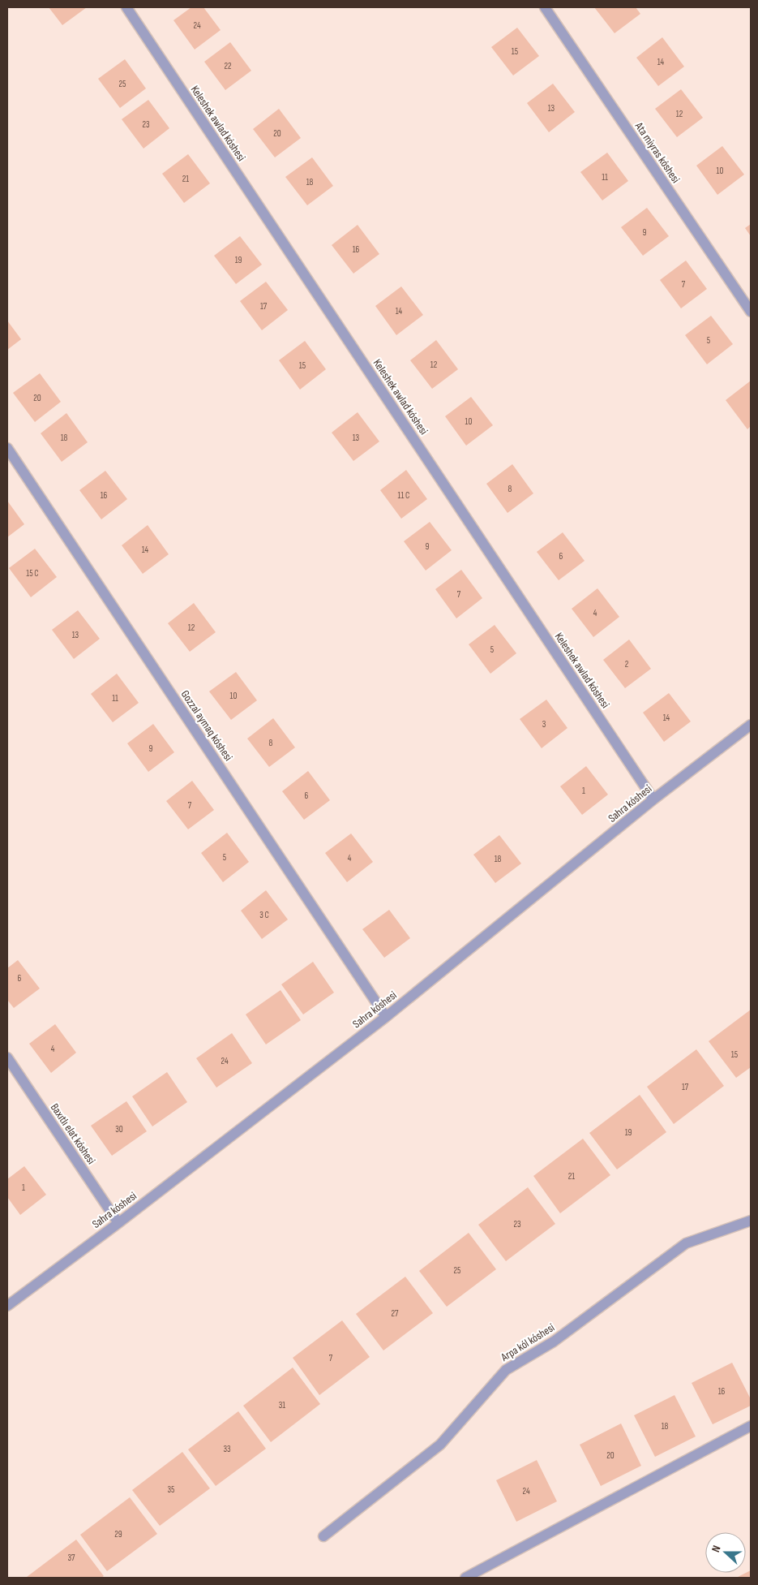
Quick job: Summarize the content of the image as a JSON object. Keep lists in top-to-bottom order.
{
  "streets": {
    "street": [
      "Keleshek awlad kóshesi",
      "Ata miyras kóshesi",
      "Gozzal aymaq kóshesi",
      "Sahra kóshesi",
      "Baxıtlı elat kóshesi",
      "Arpa kól kóshesi"
    ]
  },
  "crossings": [
    ["Keleshek awlad kóshesi", "Sahra kóshesi"],
    ["Gozzal aymaq kóshesi", "Sahra kóshesi"],
    ["Sahra kóshesi", "Baxıtlı elat kóshesi"]
  ],
  "house_numbers": [
    "24",
    "15",
    "14",
    "22",
    "25",
    "13",
    "12",
    "23",
    "20",
    "10",
    "11",
    "21",
    "18",
    "9",
    "16",
    "19",
    "7",
    "17",
    "14",
    "5",
    "12",
    "15",
    "20",
    "10",
    "18",
    "13",
    "8",
    "16",
    "11 С",
    "9",
    "14",
    "6",
    "15 С",
    "7",
    "4",
    "12",
    "13",
    "5",
    "2",
    "10",
    "11",
    "14",
    "3",
    "8",
    "9",
    "1",
    "6",
    "7",
    "5",
    "4",
    "18",
    "3 С",
    "6",
    "4",
    "15",
    "24",
    "17",
    "30",
    "19",
    "21",
    "1",
    "23",
    "25",
    "27",
    "7",
    "16",
    "31",
    "18",
    "33",
    "20",
    "35",
    "24",
    "29",
    "37"
  ],
  "north": "left"
}
